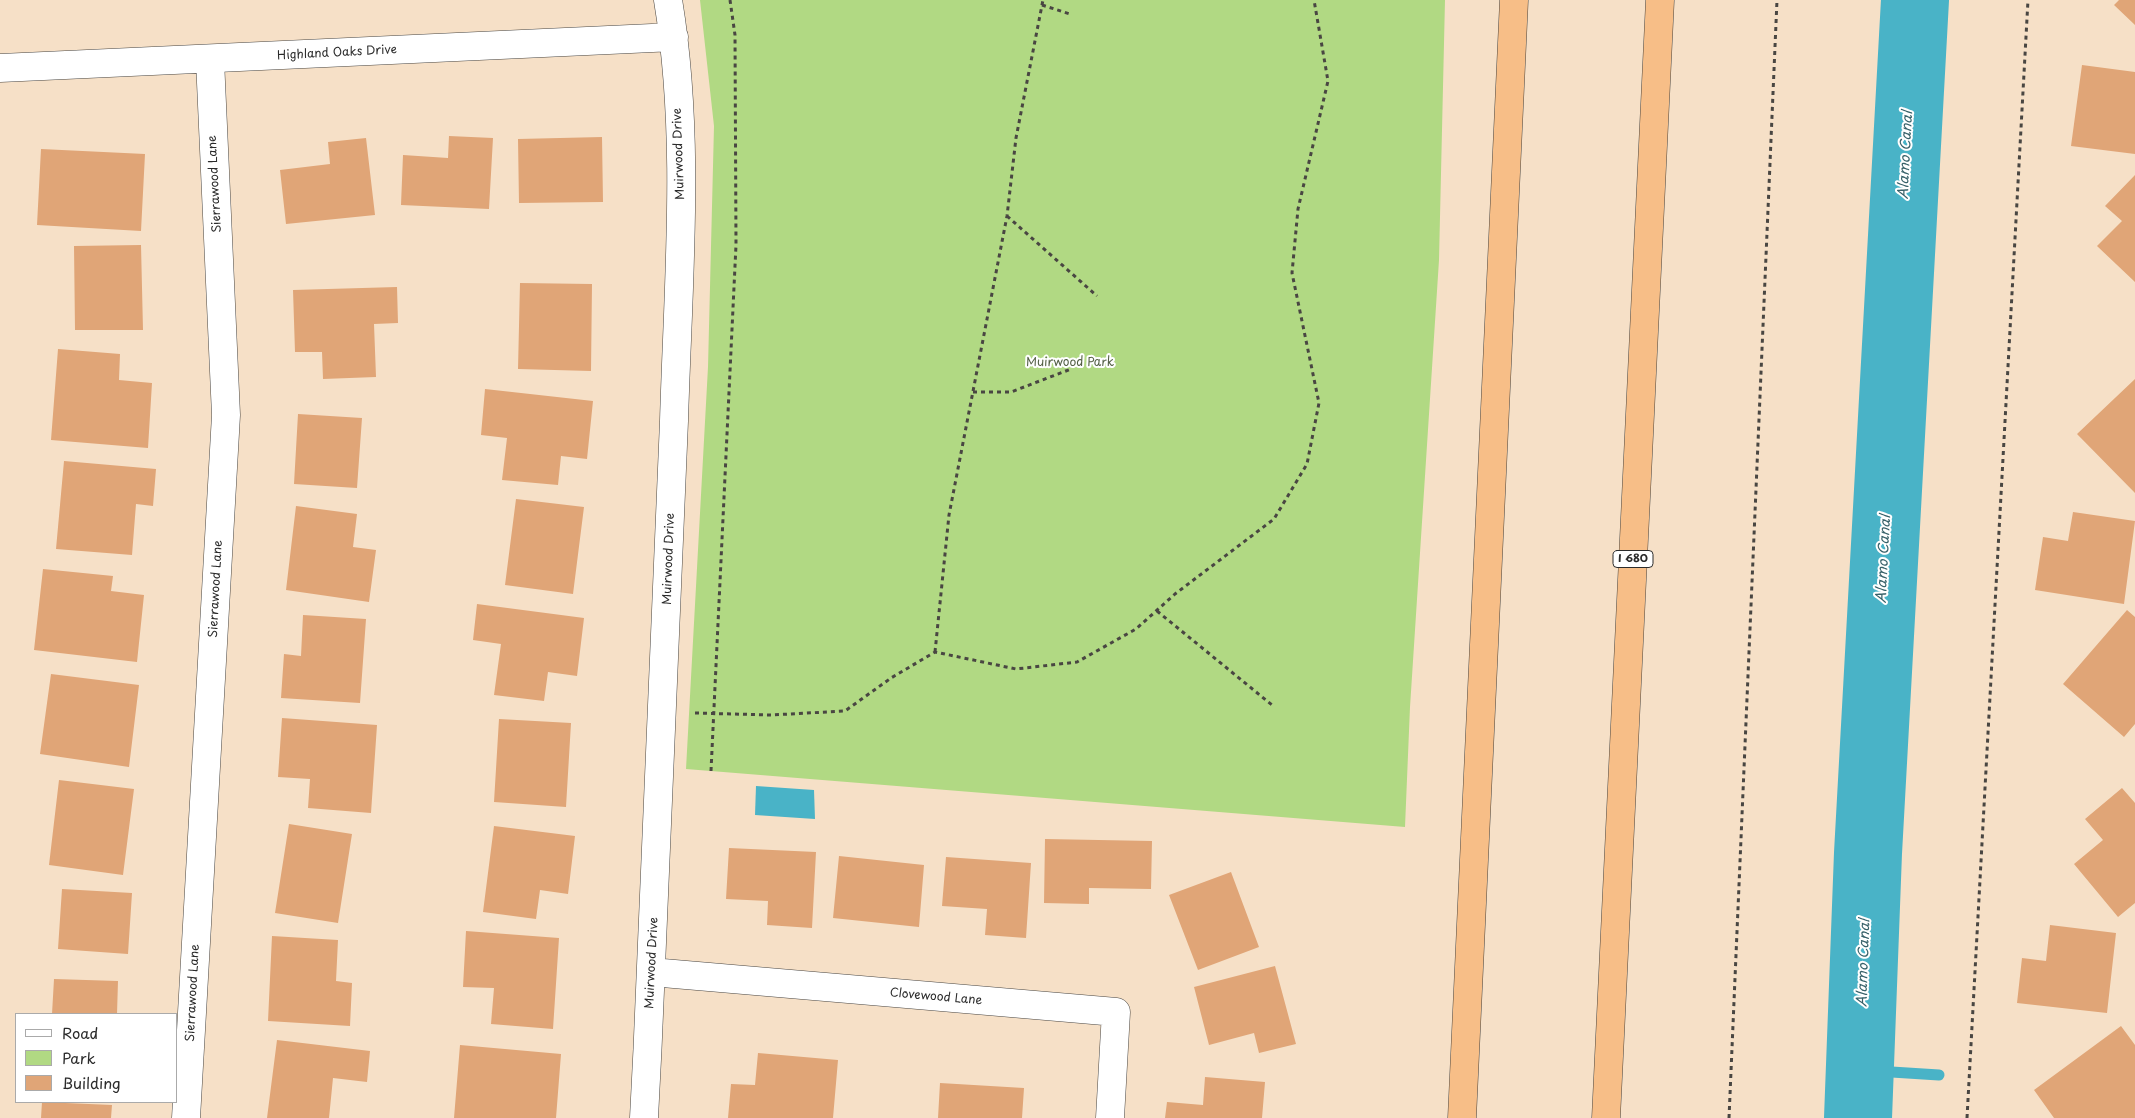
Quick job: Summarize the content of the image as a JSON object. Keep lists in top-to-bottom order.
{
  "streets": {
    "highway": ["I 680"],
    "street": [
      "Highland Oaks Drive",
      "Muirwood Drive",
      "Sierrawood Lane",
      "Clovewood Lane"
    ]
  },
  "crossings": [
    ["Highland Oaks Drive", "Muirwood Drive"],
    ["Highland Oaks Drive", "Sierrawood Lane"],
    ["Muirwood Drive", "Clovewood Lane"]
  ],
  "water": ["Alamo Canal"],
  "parks": ["Muirwood Park"],
  "legend": ["Road", "Park", "Building"]
}
